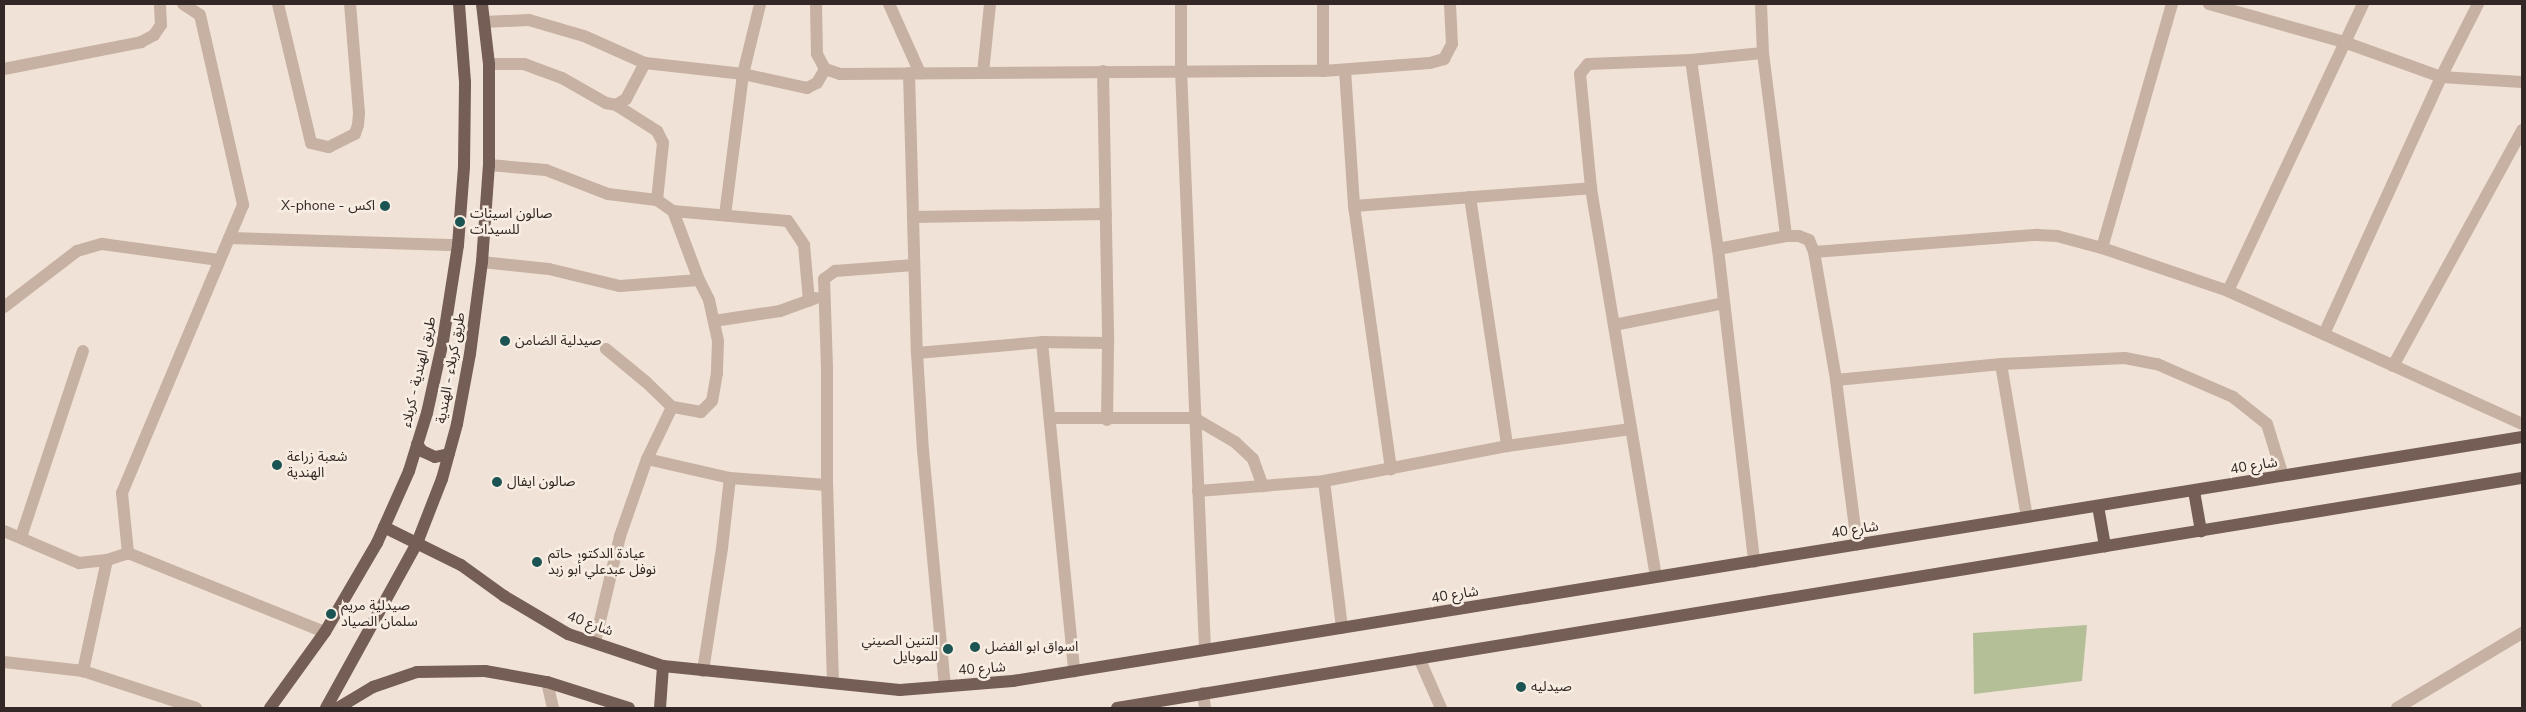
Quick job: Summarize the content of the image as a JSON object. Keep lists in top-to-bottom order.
{
  "streets": {
    "main road": ["طريق كربلاء - الهندية", "طريق الهندية - كربلاء", "شارع 40"]
  },
  "crossings": [
    ["طريق كربلاء - الهندية", "شارع 40"],
    ["طريق الهندية - كربلاء", "شارع 40"]
  ],
  "places": [
    "X-phone - اكس",
    "صالون اسينات للسيدات",
    "صيدلية الضامن",
    "شعبة زراعة الهندية",
    "صالون ايفال",
    "عيادة الدكتور حاتم نوفل عبدعلي أبو زبد",
    "صيدلية مريم سلمان الصياد",
    "اسواق ابو الفضل",
    "التنين الصيني للموبايل",
    "صيدليه"
  ]
}
